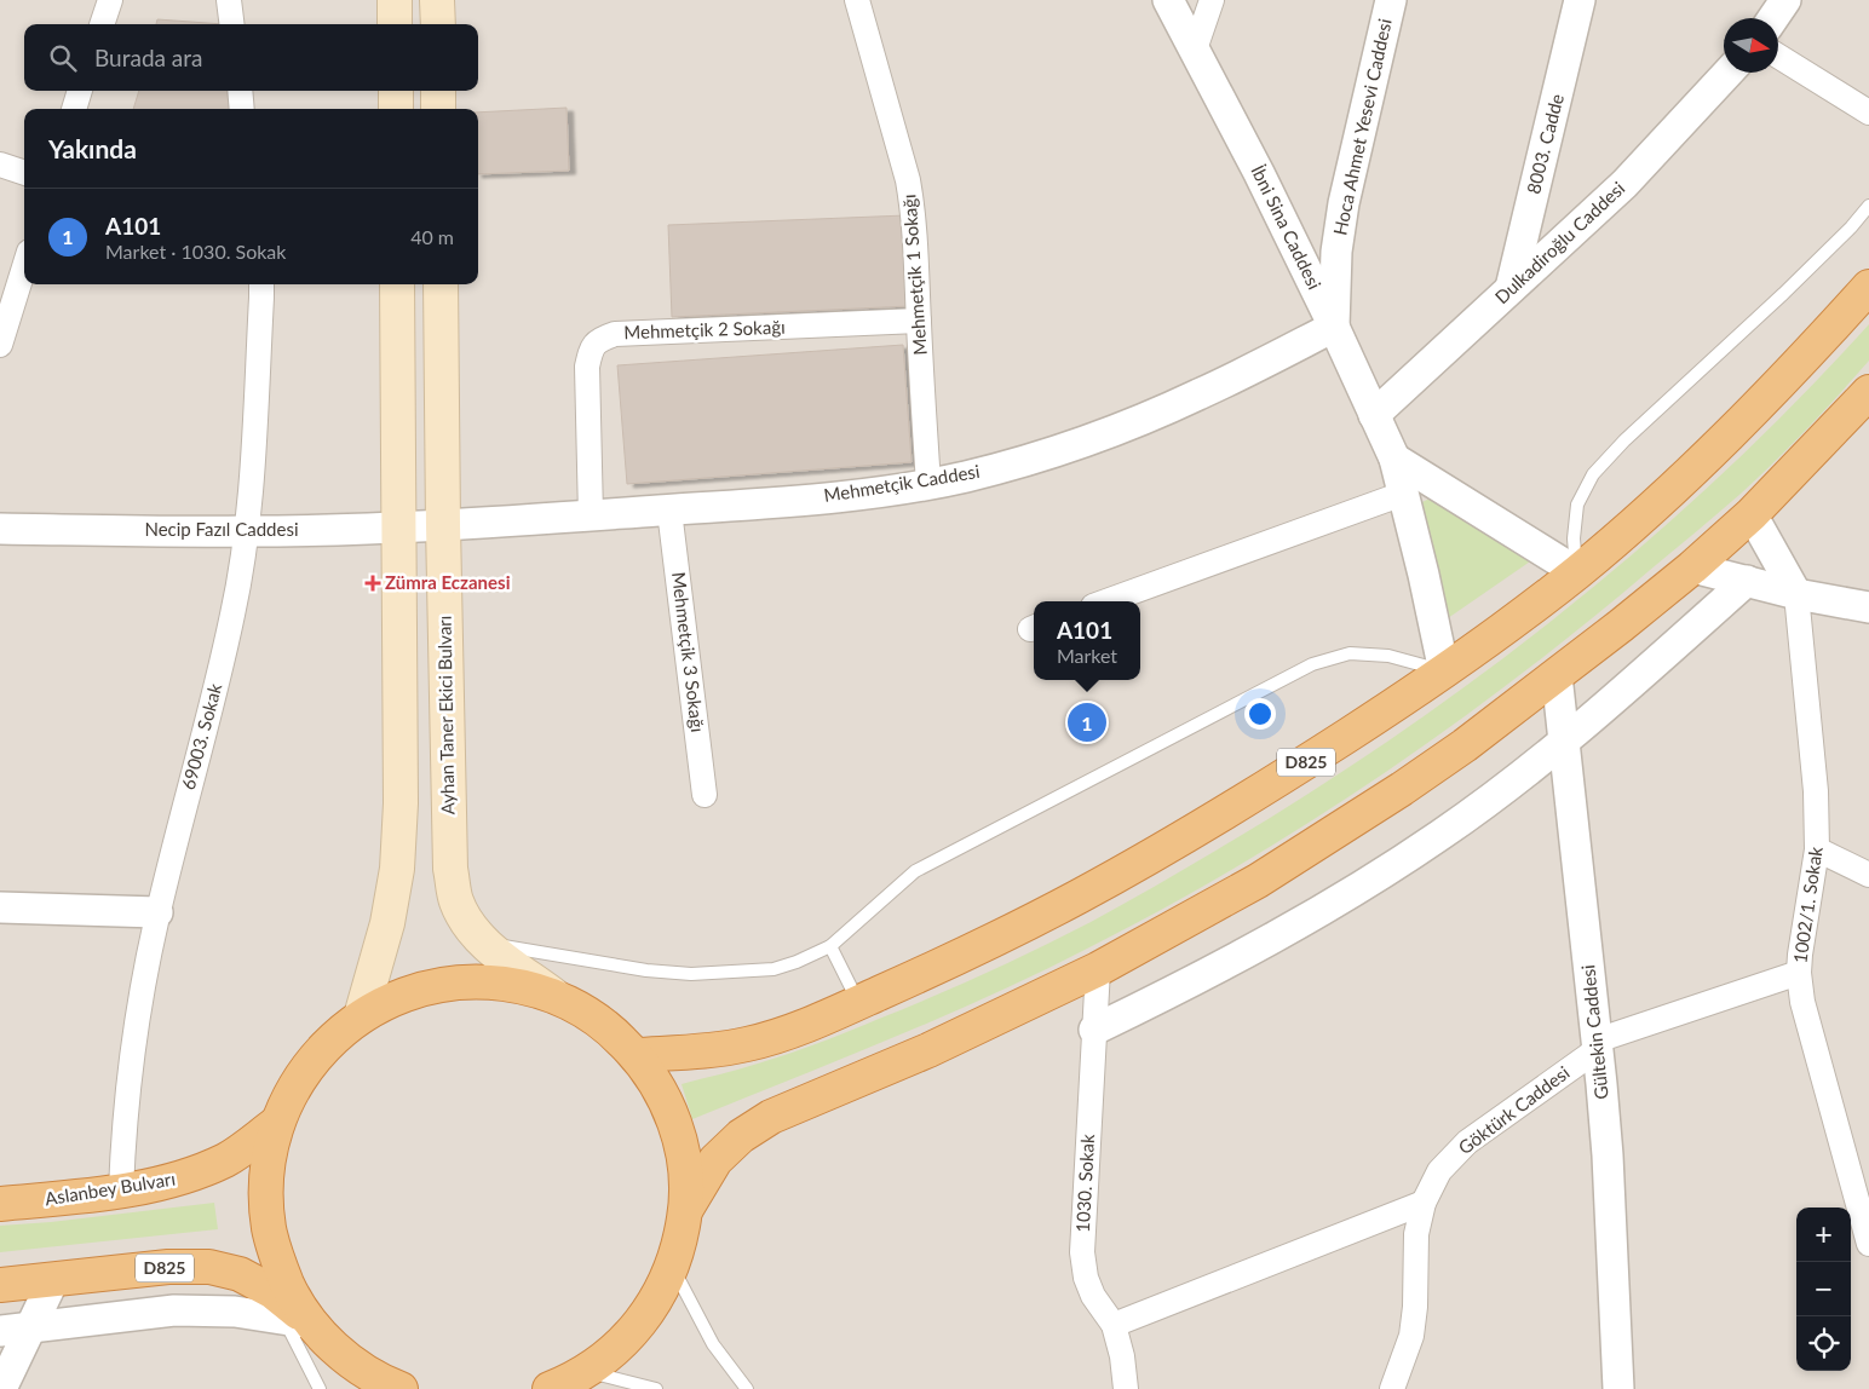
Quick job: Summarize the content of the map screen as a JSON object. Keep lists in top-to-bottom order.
{
  "streets": {
    "highway": ["D825", "Aslanbey Bulvarı"],
    "main road": ["Ayhan Taner Ekici Bulvarı"],
    "street": [
      "Hoca Ahmet Yesevi Caddesi",
      "8003. Cadde",
      "İbni Sina Caddesi",
      "Dulkadiroğlu Caddesi",
      "Mehmetçik 1 Sokağı",
      "Mehmetçik 2 Sokağı",
      "Mehmetçik Caddesi",
      "Necip Fazıl Caddesi",
      "Mehmetçik 3 Sokağı",
      "69003. Sokak",
      "1002/1. Sokak",
      "Gültekin Caddesi",
      "Göktürk Caddesi",
      "1030. Sokak"
    ]
  },
  "crossings": [
    ["Hoca Ahmet Yesevi Caddesi", "İbni Sina Caddesi"],
    ["Hoca Ahmet Yesevi Caddesi", "Mehmetçik Caddesi"],
    ["8003. Cadde", "Dulkadiroğlu Caddesi"],
    ["İbni Sina Caddesi", "Dulkadiroğlu Caddesi"],
    ["İbni Sina Caddesi", "Mehmetçik Caddesi"],
    ["İbni Sina Caddesi", "D825"],
    ["Mehmetçik 1 Sokağı", "Mehmetçik 2 Sokağı"],
    ["Mehmetçik 1 Sokağı", "Mehmetçik Caddesi"],
    ["Mehmetçik 2 Sokağı", "Mehmetçik Caddesi"],
    ["Mehmetçik Caddesi", "Necip Fazıl Caddesi"],
    ["Mehmetçik Caddesi", "Mehmetçik 3 Sokağı"],
    ["Mehmetçik Caddesi", "Ayhan Taner Ekici Bulvarı"],
    ["Necip Fazıl Caddesi", "Ayhan Taner Ekici Bulvarı"],
    ["Necip Fazıl Caddesi", "69003. Sokak"],
    ["69003. Sokak", "Aslanbey Bulvarı"],
    ["1002/1. Sokak", "Göktürk Caddesi"],
    ["Gültekin Caddesi", "Göktürk Caddesi"]
  ],
  "places": {
    "health": ["Zümra Eczanesi"]
  },
  "north": "right",
  "page": {
    "search": "Burada ara",
    "heading": "Yakında",
    "list": [
      {
        "mark": "1",
        "name": "A101",
        "note": "Market · 1030. Sokak",
        "value": "40 m"
      }
    ],
    "popup": ["A101", "Market"],
    "pins": "1",
    "map_buttons": ["+", "−"]
  }
}
